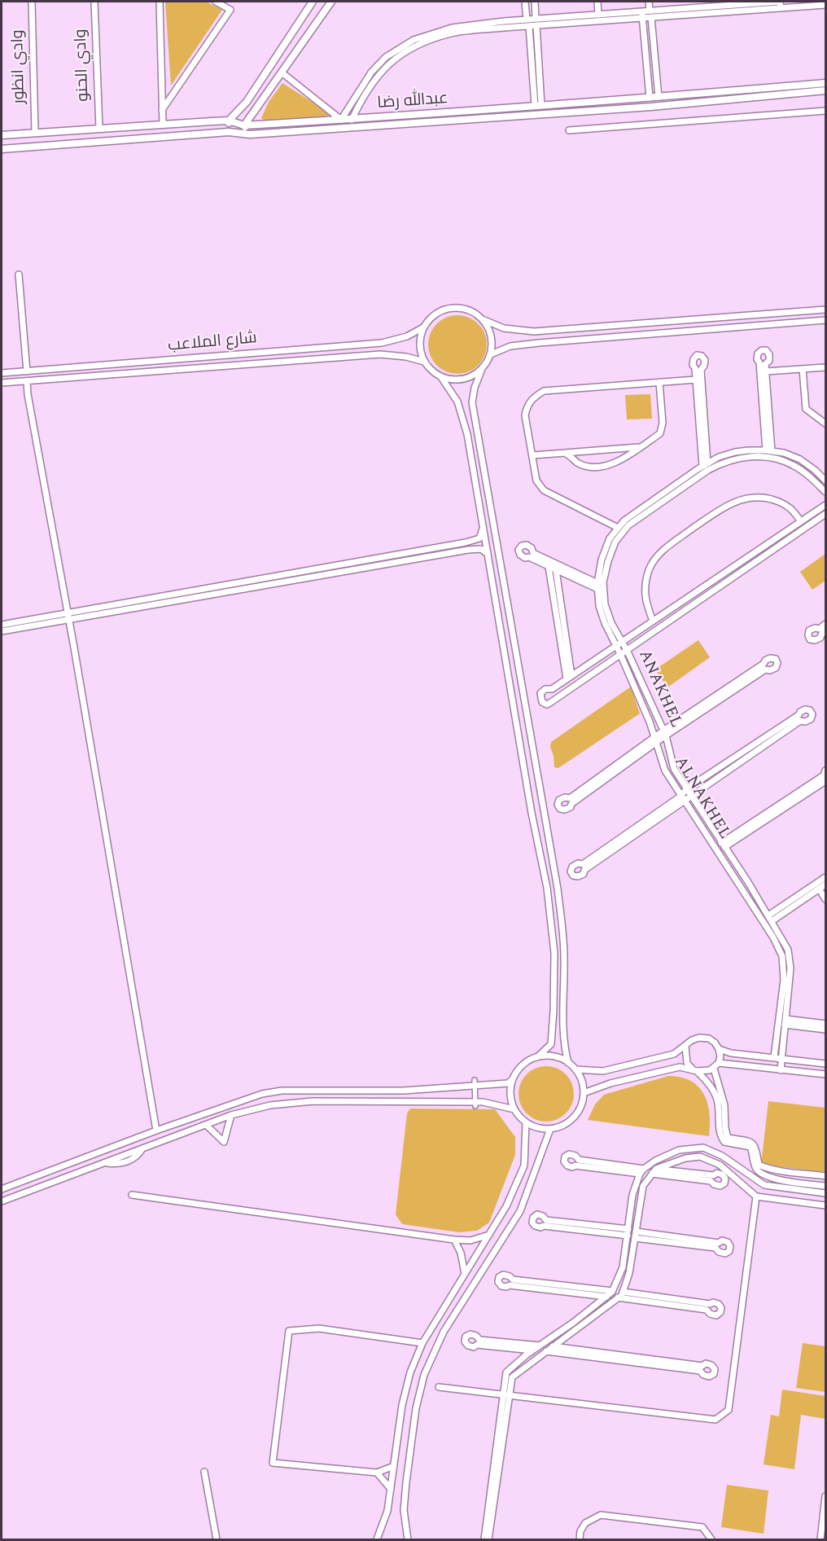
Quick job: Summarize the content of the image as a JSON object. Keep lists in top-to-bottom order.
{
  "streets": {
    "street": [
      "وادي الحنو",
      "وادي انظور",
      "عبدالله رضا",
      "شارع الملاعب",
      "ANAKHEL",
      "ALNAKHEL"
    ]
  },
  "crossings": [
    ["وادي الحنو", "عبدالله رضا"],
    ["وادي انظور", "عبدالله رضا"]
  ]
}
